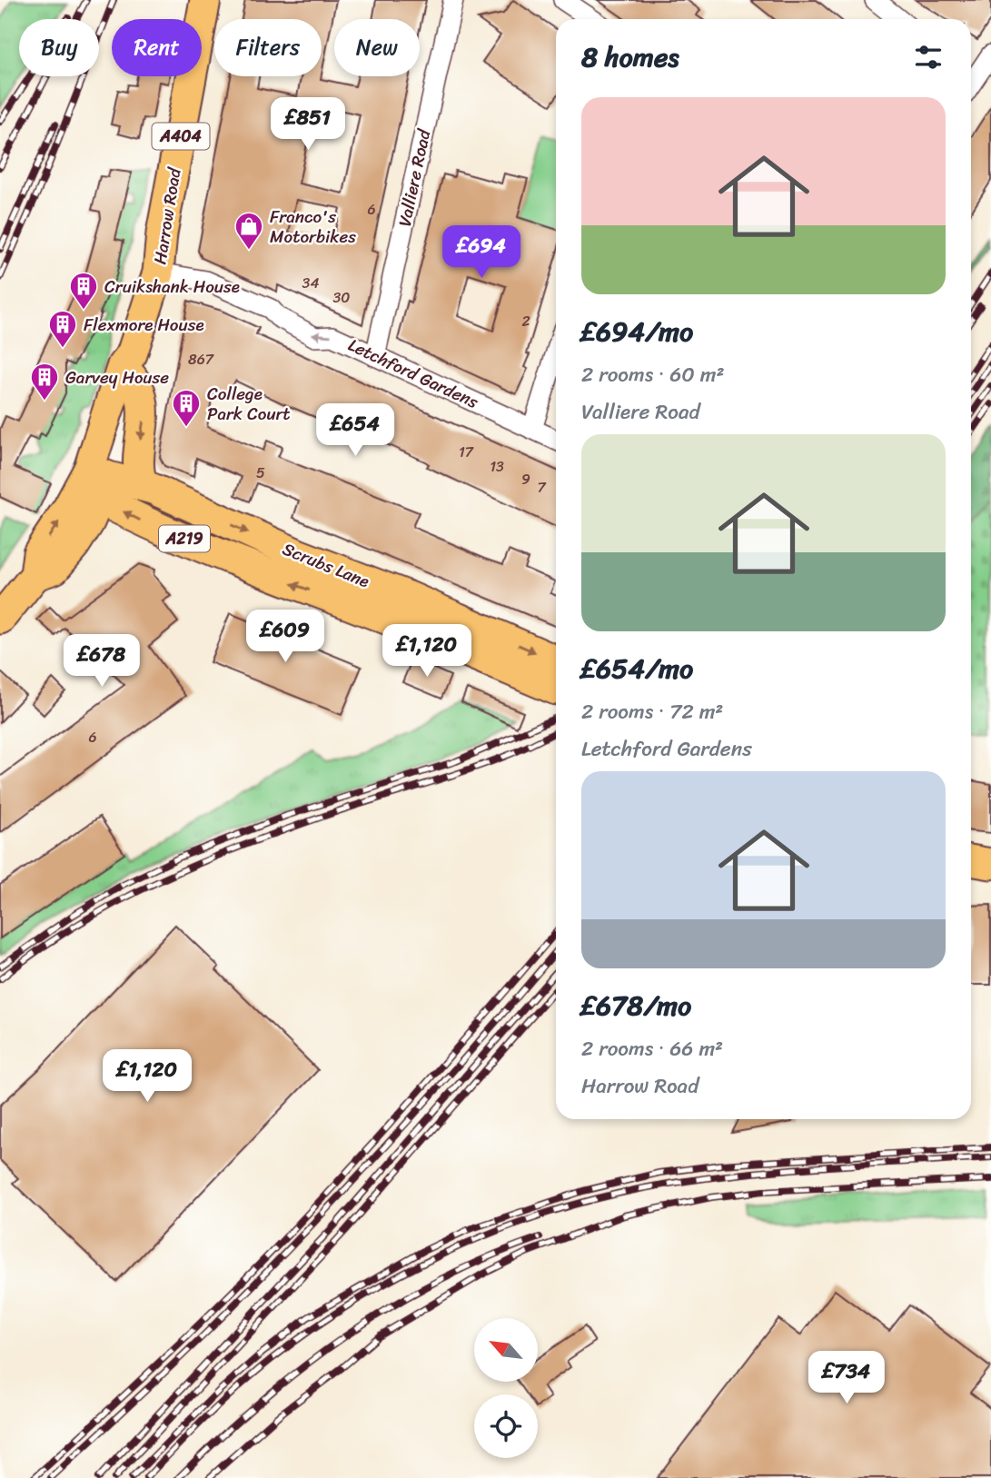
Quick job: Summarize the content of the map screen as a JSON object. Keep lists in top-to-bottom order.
{
  "streets": {
    "main road": [
      "A404",
      "Harrow Road",
      "A219",
      "Scrubs Lane"
    ],
    "street": ["Valliere Road", "Letchford Gardens"]
  },
  "crossings": [
    ["Valliere Road", "Letchford Gardens"],
    ["Harrow Road", "Letchford Gardens"],
    ["Harrow Road", "Scrubs Lane"]
  ],
  "one_way": ["Letchford Gardens"],
  "places": {
    "shop": ["Franco's Motorbikes"],
    "building": [
      "Cruikshank House",
      "Flexmore House",
      "Garvey House",
      "College Park Court"
    ]
  },
  "house_numbers": [
    "6",
    "34",
    "30",
    "2",
    "867",
    "17",
    "13",
    "5",
    "9",
    "7",
    "6"
  ],
  "north": "top left",
  "page": {
    "chip": [
      "Buy",
      "Rent",
      "Filters",
      "New"
    ],
    "heading": "8 homes",
    "list": [
      {
        "name": "£694/mo",
        "note": "2 rooms · 60 m² · Valliere Road"
      },
      {
        "name": "£654/mo",
        "note": "2 rooms · 72 m² · Letchford Gardens"
      },
      {
        "name": "£678/mo",
        "note": "2 rooms · 66 m² · Harrow Road"
      }
    ],
    "price": [
      "£851",
      "£694",
      "£654",
      "£609",
      "£1,120",
      "£678",
      "£1,120",
      "£734"
    ]
  }
}
